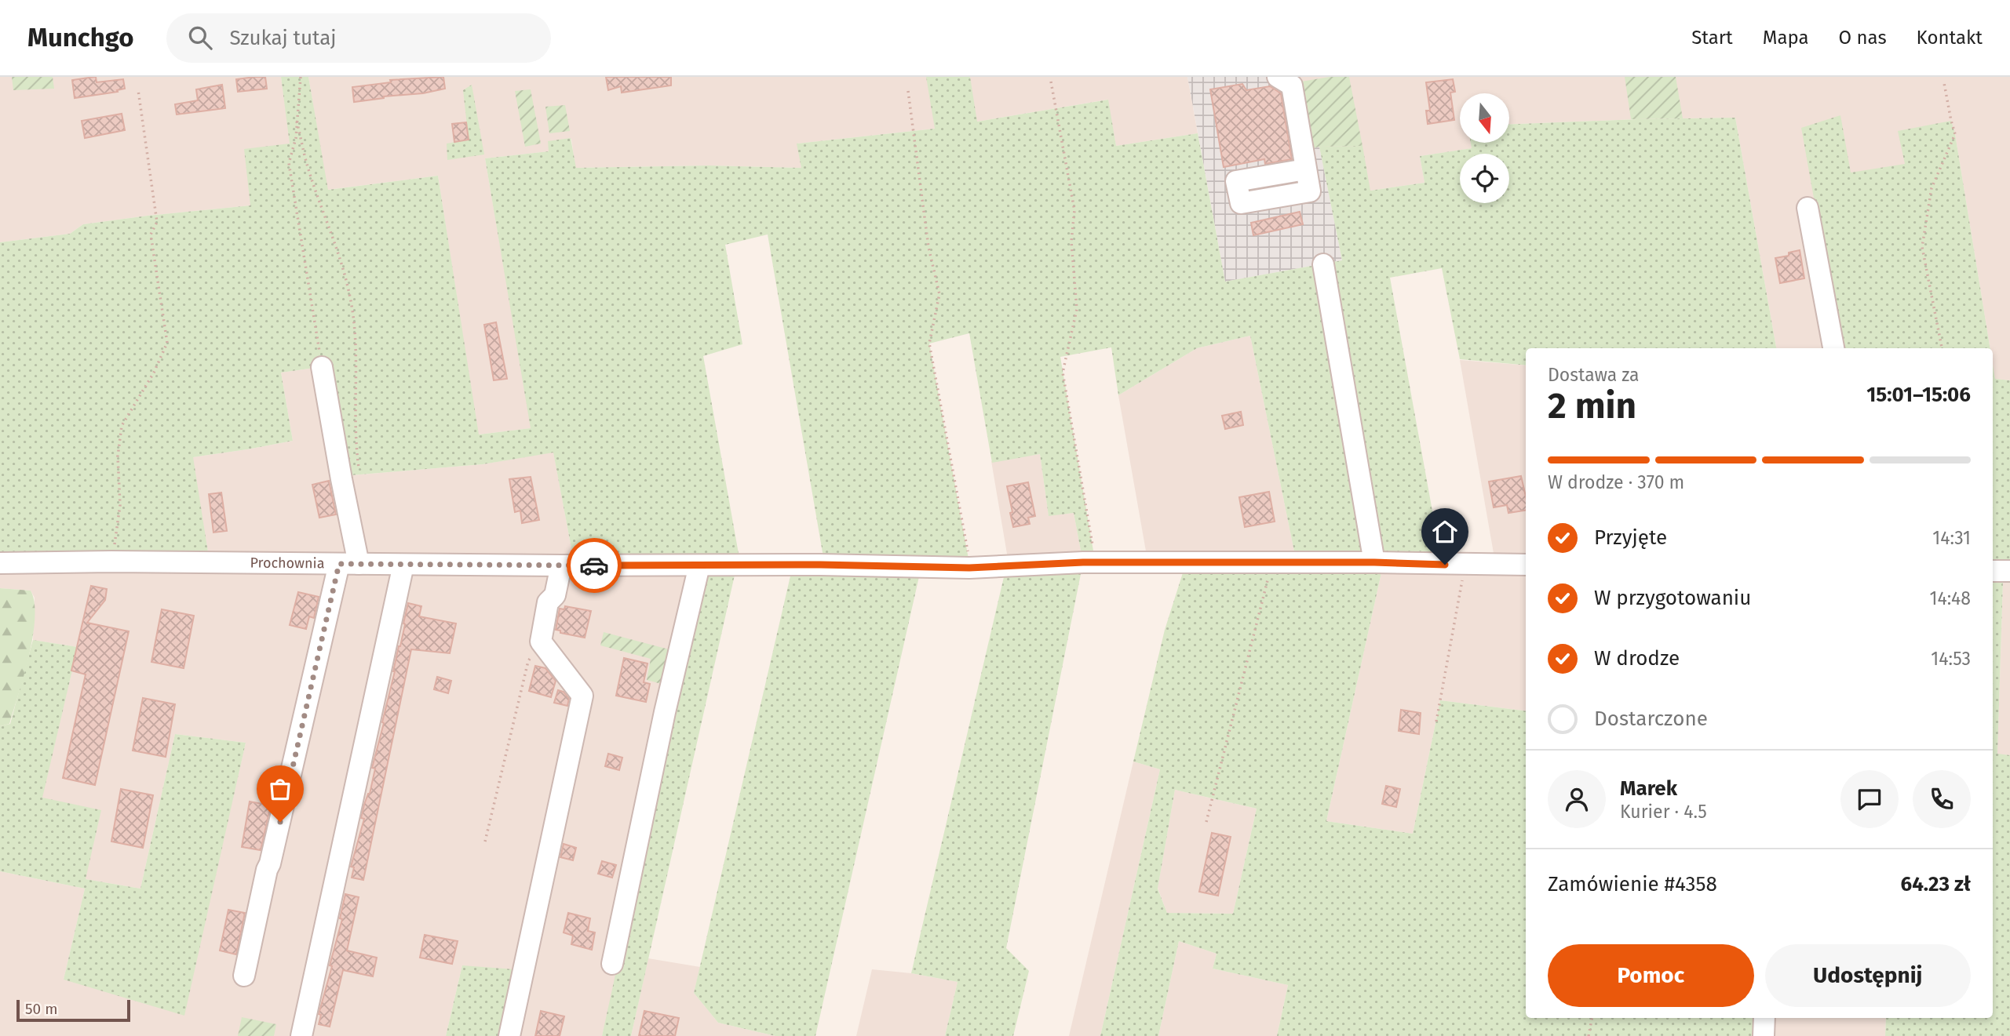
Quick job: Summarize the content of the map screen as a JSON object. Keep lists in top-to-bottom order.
{
  "streets": {
    "street": ["Prochownia"]
  },
  "scale_bar": "50 m",
  "north": "bottom",
  "page": {
    "header": "Munchgo",
    "search": "Szukaj tutaj",
    "nav": [
      "Start",
      "Mapa",
      "O nas",
      "Kontakt"
    ],
    "heading": ["2 min", "Dostawa za", "15:01–15:06"],
    "panel": [
      "Marek",
      "Kurier · 4.5",
      "Zamówienie #4358",
      "64.23 zł"
    ],
    "bar": "W drodze · 370 m",
    "list": [
      ["Przyjęte", "14:31"],
      ["W przygotowaniu", "14:48"],
      ["W drodze", "14:53"],
      "Dostarczone"
    ],
    "buttons": ["Pomoc", "Udostępnij"],
    "scale": "50 m"
  }
}
